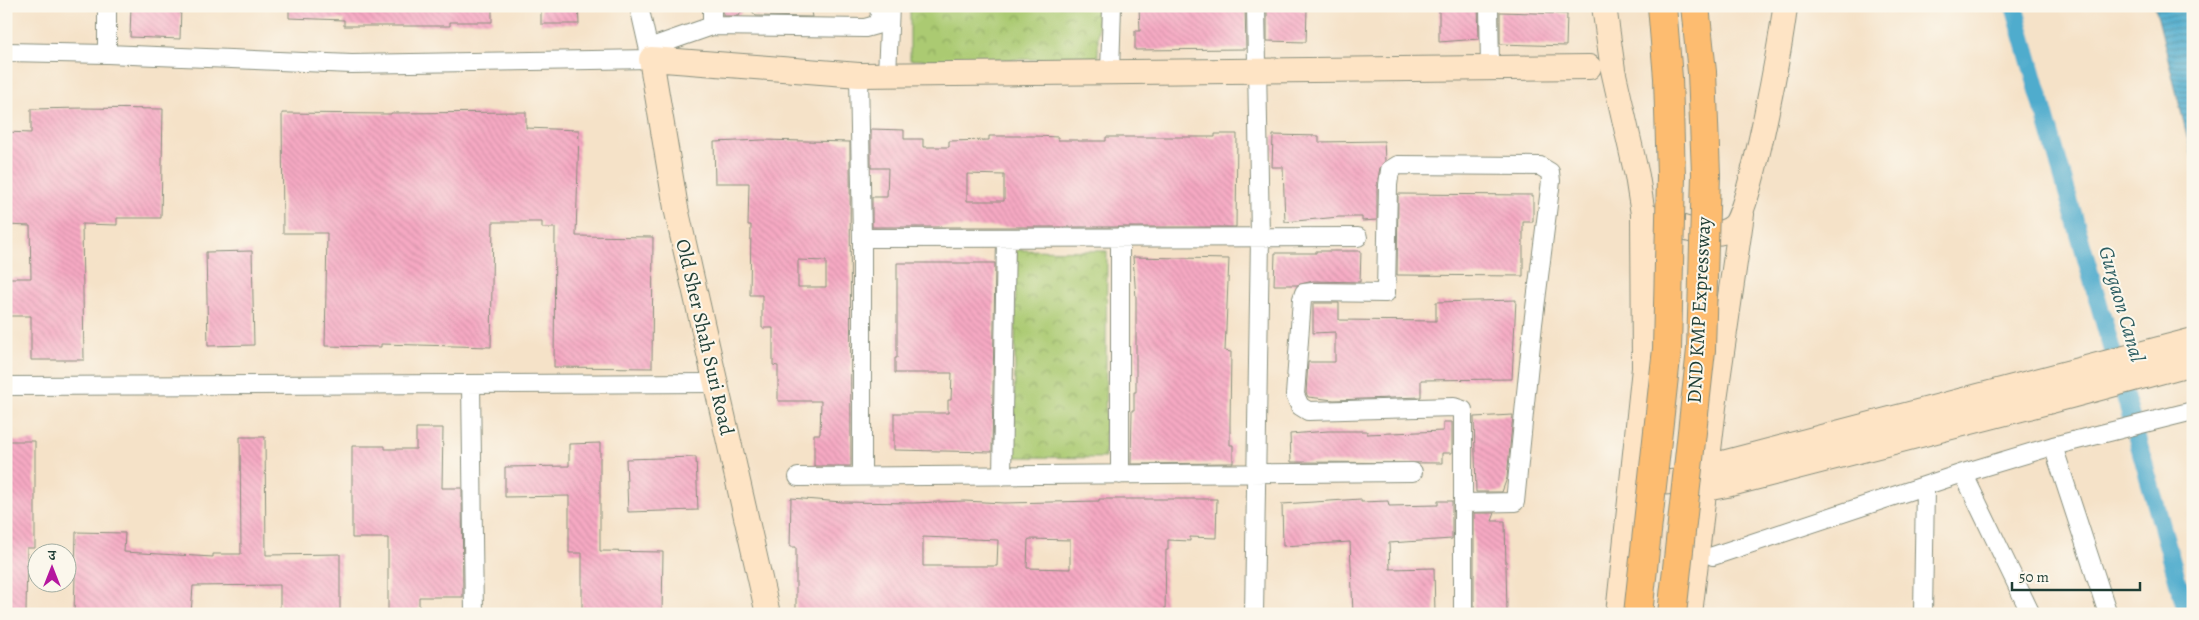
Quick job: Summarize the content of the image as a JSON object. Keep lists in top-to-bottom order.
{
  "streets": {
    "highway": ["DND KMP Expressway"],
    "street": ["Old Sher Shah Suri Road"]
  },
  "water": ["Gurgaon Canal"],
  "scale_bar": "50 m",
  "north": "top"
}
